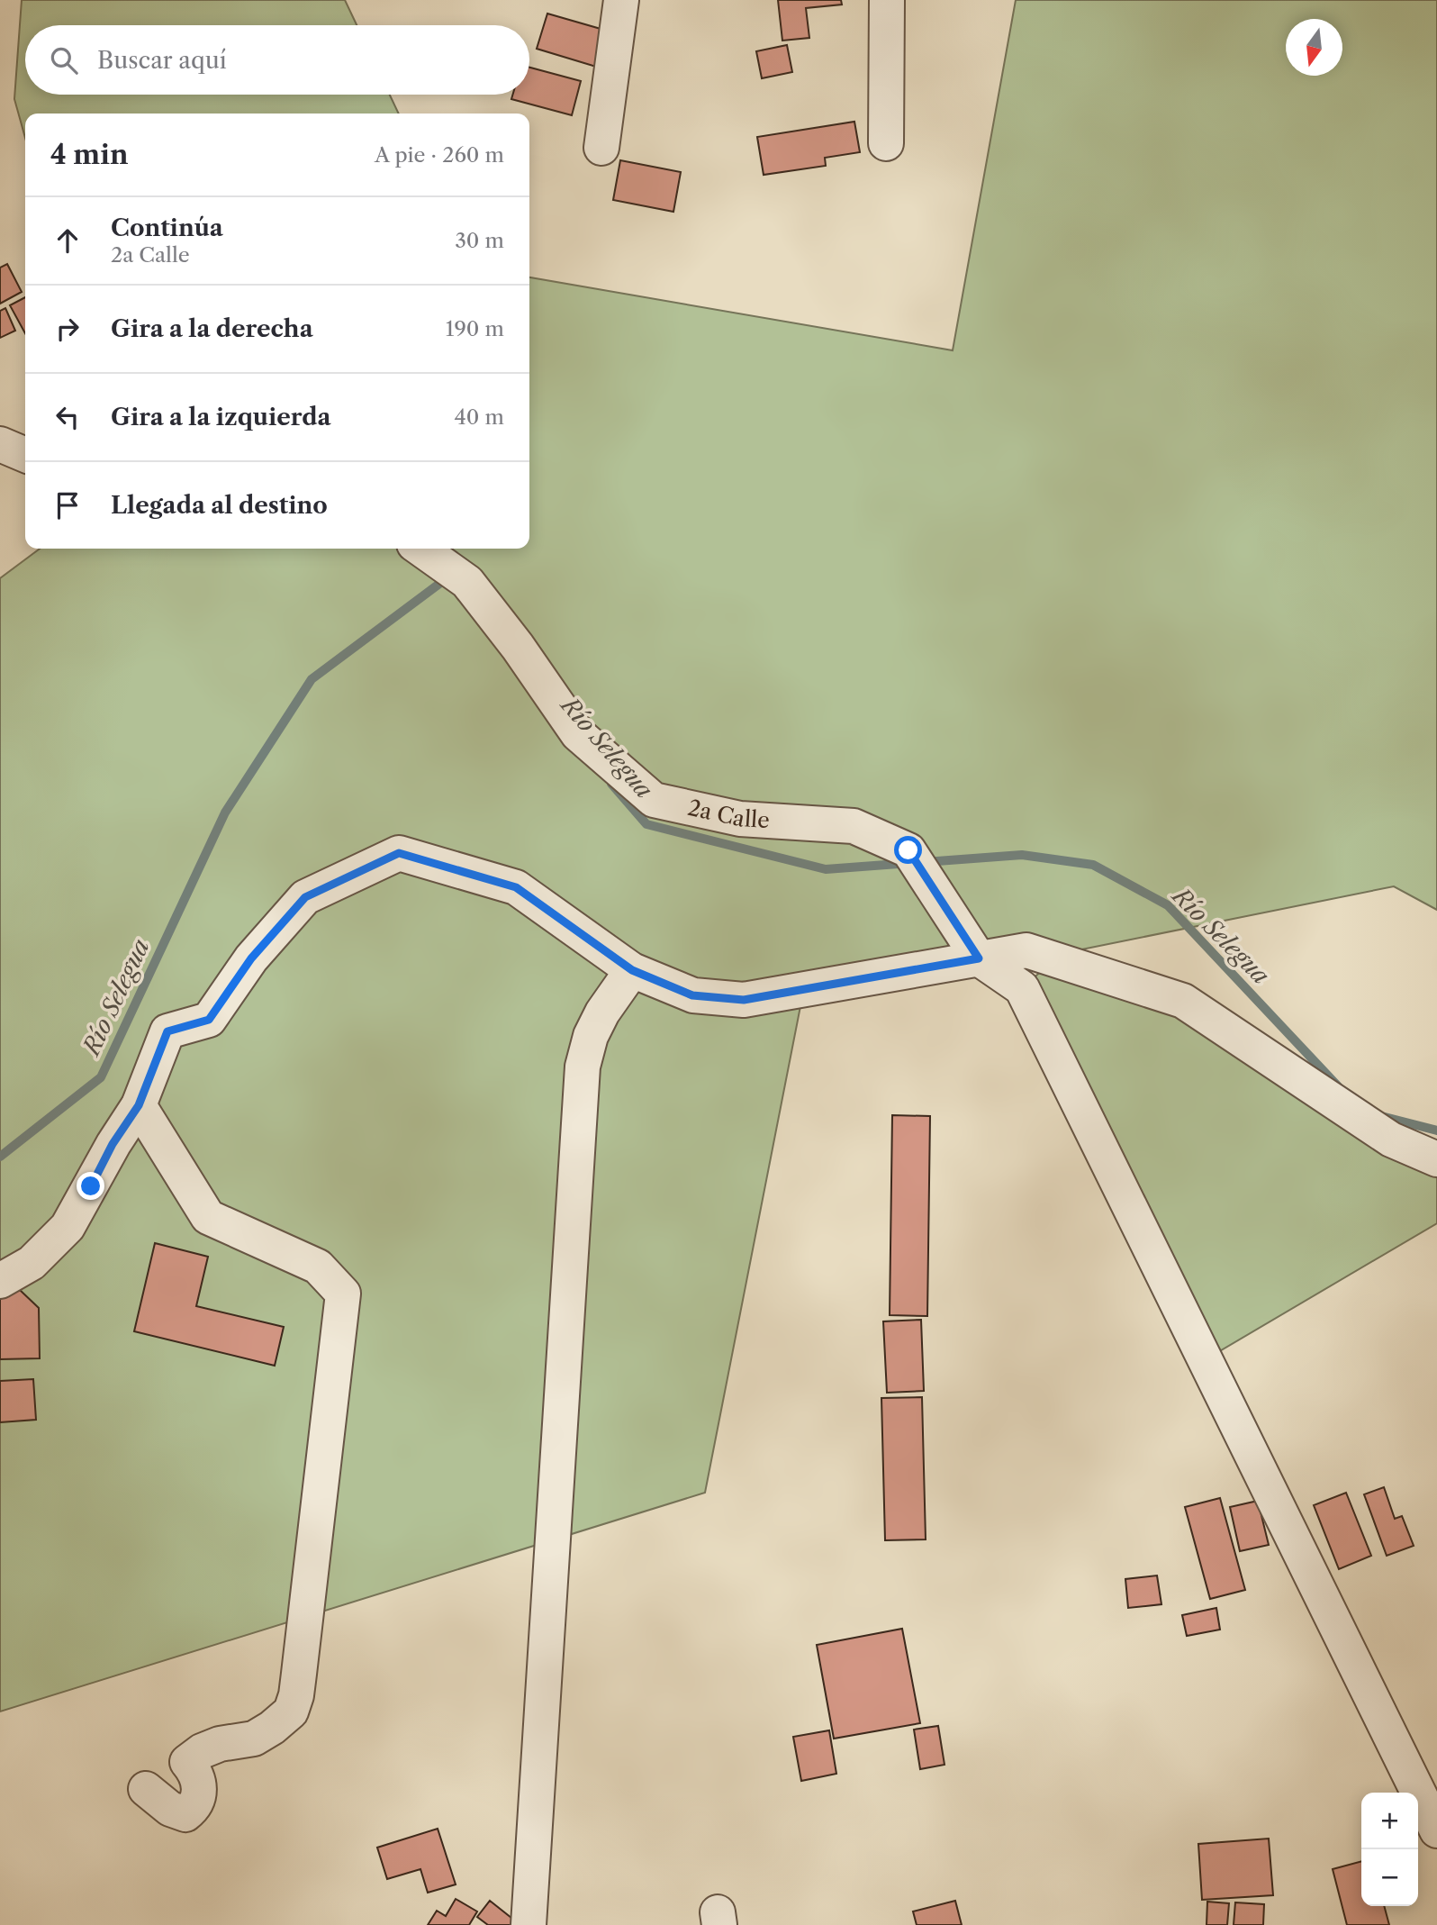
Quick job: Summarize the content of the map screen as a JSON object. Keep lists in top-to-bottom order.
{
  "streets": {
    "street": ["2a Calle"]
  },
  "water": ["Río Selegua"],
  "north": "bottom",
  "page": {
    "search": "Buscar aquí",
    "heading": ["4 min", "A pie · 260 m"],
    "list": [
      ["Continúa", "2a Calle", "30 m"],
      ["Gira a la derecha", "190 m"],
      ["Gira a la izquierda", "40 m"],
      "Llegada al destino"
    ],
    "map_buttons": ["+", "−"]
  }
}
